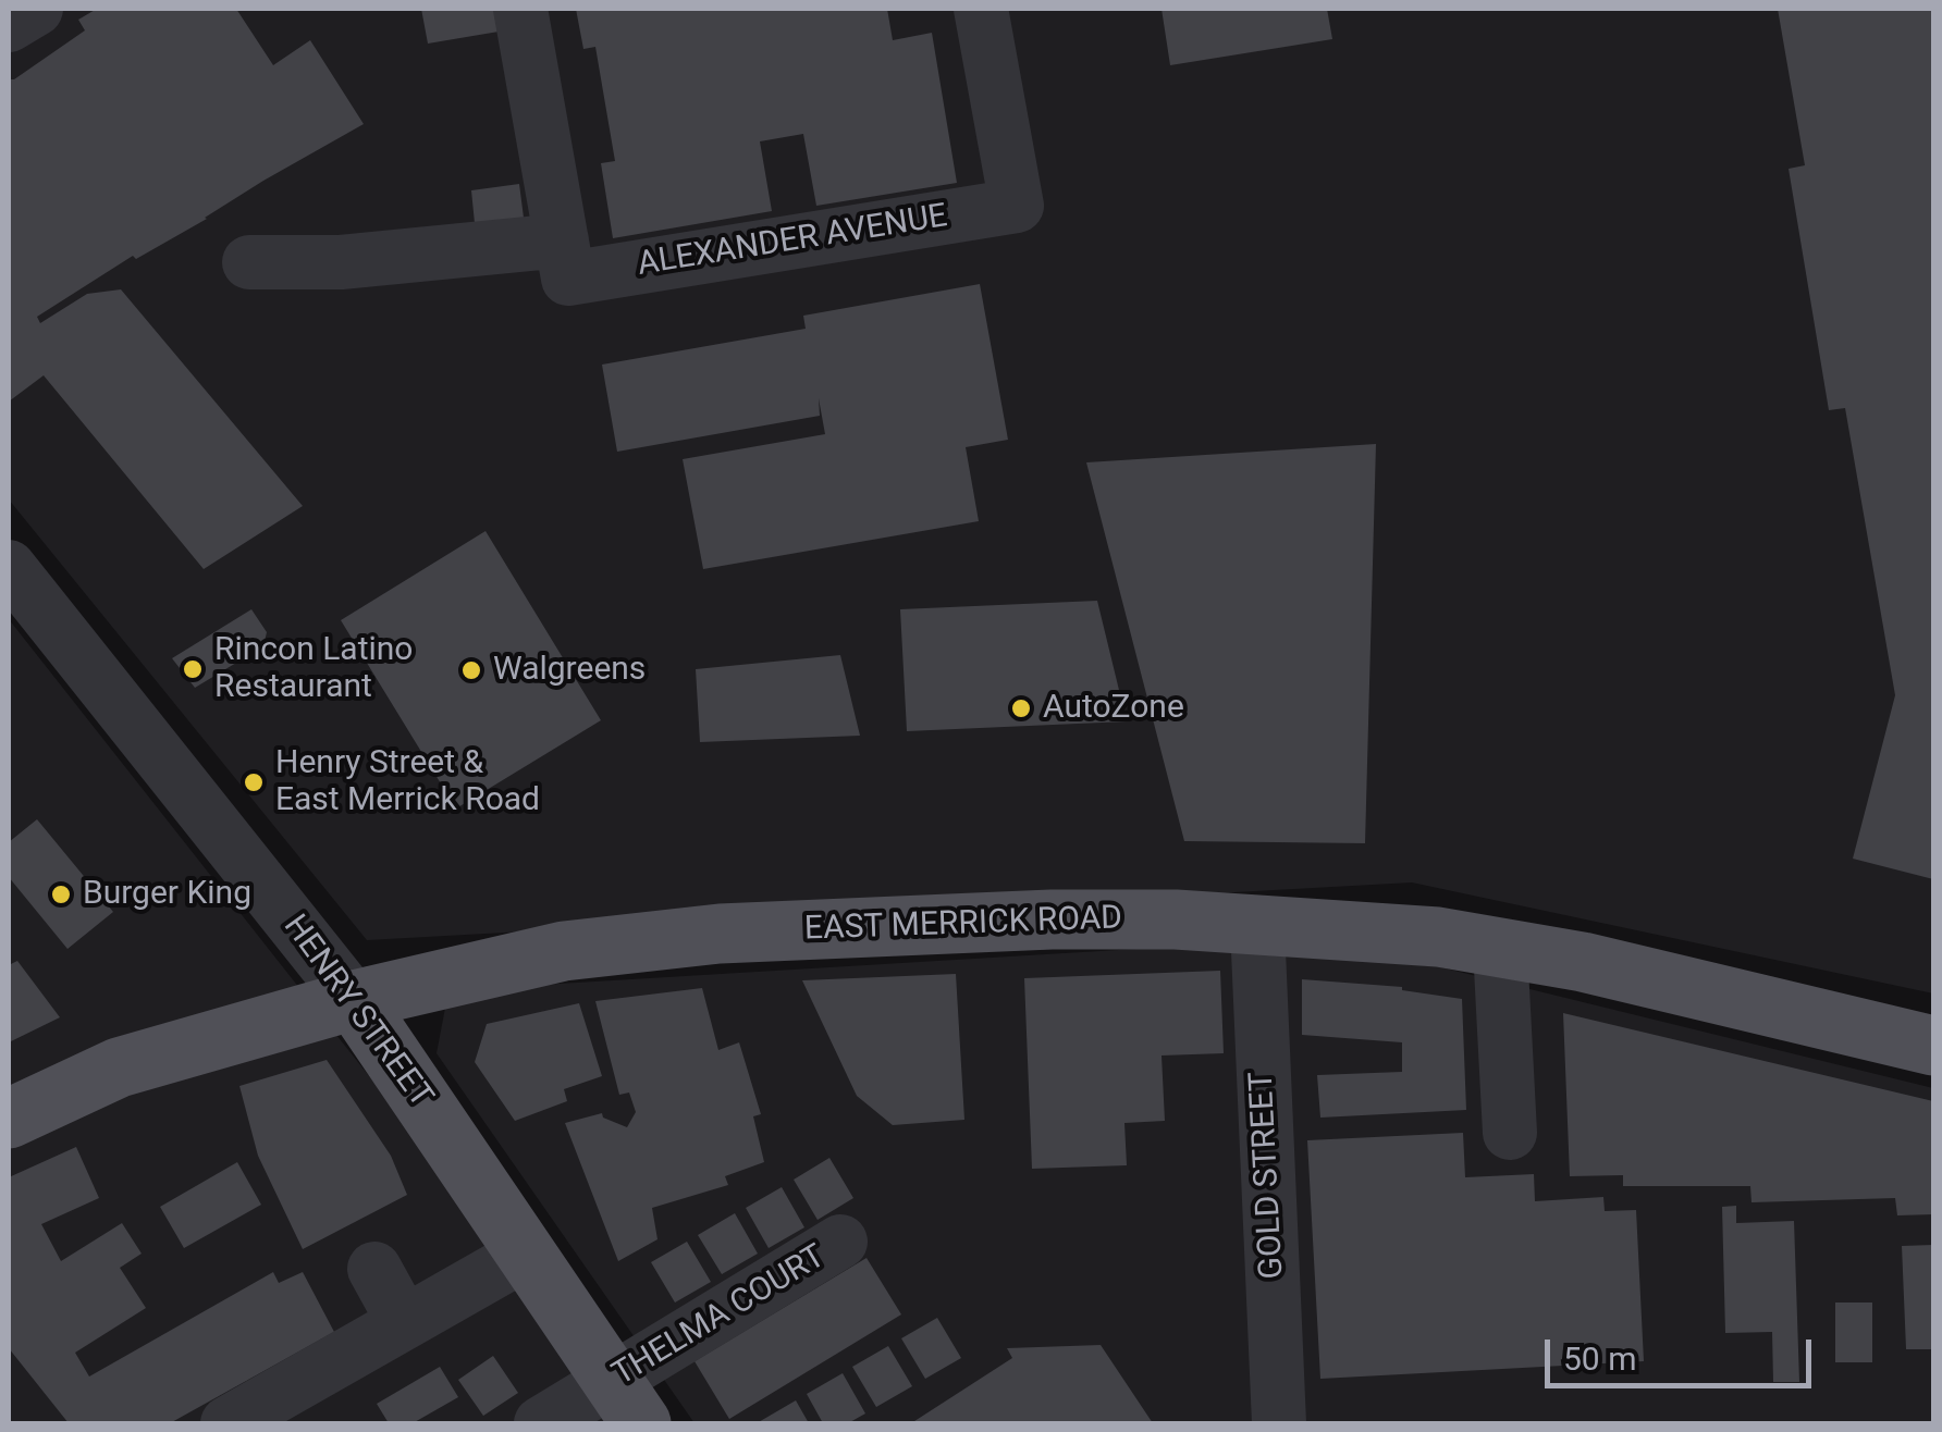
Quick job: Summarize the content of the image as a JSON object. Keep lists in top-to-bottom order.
{
  "streets": {
    "main road": ["EAST MERRICK ROAD", "HENRY STREET"],
    "street": ["ALEXANDER AVENUE", "GOLD STREET", "THELMA COURT"]
  },
  "crossings": [
    ["EAST MERRICK ROAD", "HENRY STREET"],
    ["EAST MERRICK ROAD", "GOLD STREET"],
    ["HENRY STREET", "THELMA COURT"]
  ],
  "places": [
    "Rincon Latino Restaurant",
    "Walgreens",
    "AutoZone",
    "Henry Street & East Merrick Road",
    "Burger King"
  ],
  "scale_bar": "50 m"
}
